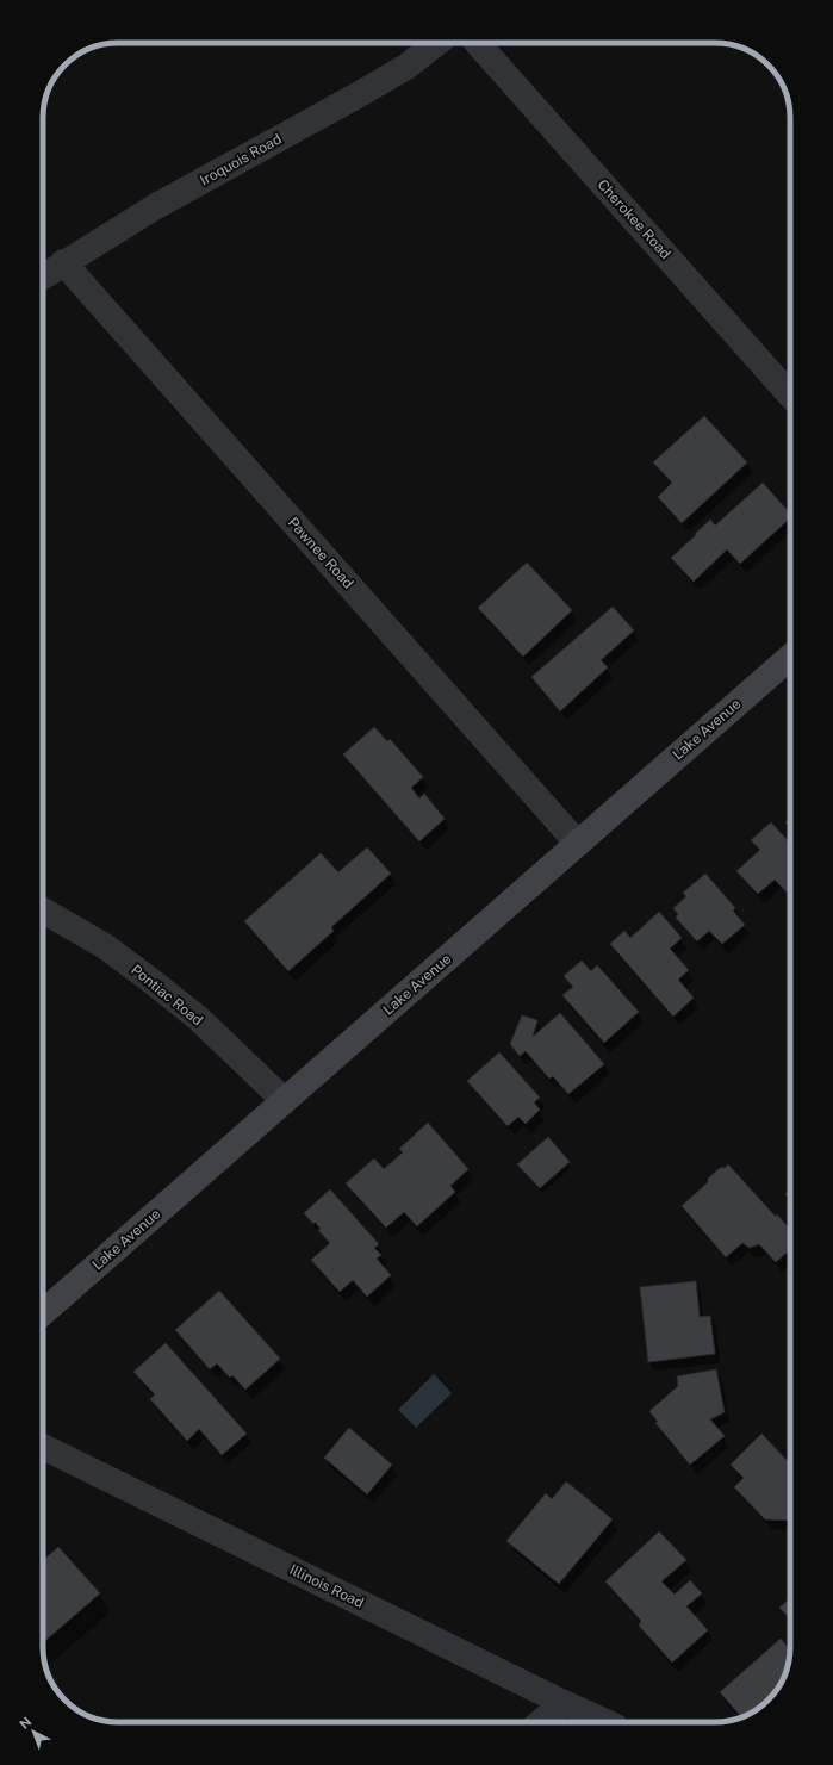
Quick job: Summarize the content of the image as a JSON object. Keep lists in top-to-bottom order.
{
  "streets": {
    "main road": ["Lake Avenue"],
    "street": [
      "Iroquois Road",
      "Cherokee Road",
      "Pawnee Road",
      "Pontiac Road",
      "Illinois Road"
    ]
  },
  "crossings": [
    ["Iroquois Road", "Pawnee Road"],
    ["Pawnee Road", "Lake Avenue"],
    ["Lake Avenue", "Pontiac Road"]
  ],
  "north": "top left"
}
